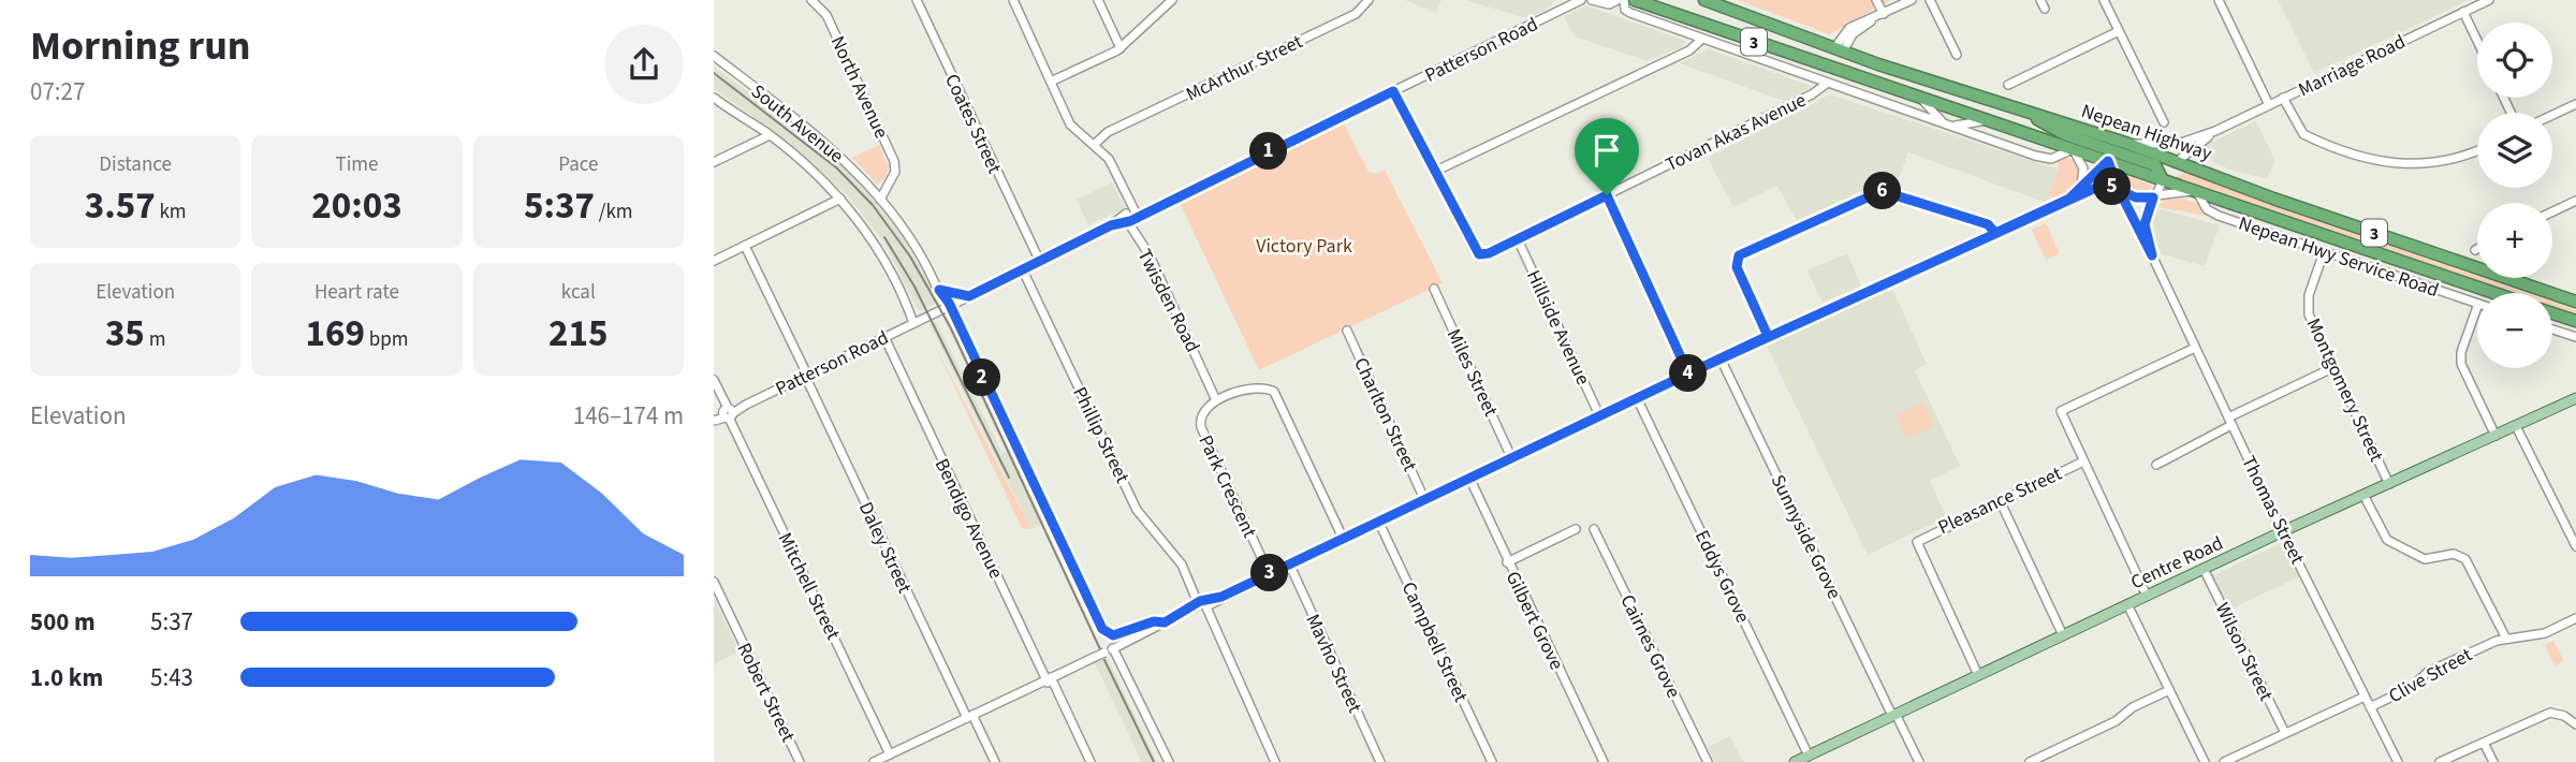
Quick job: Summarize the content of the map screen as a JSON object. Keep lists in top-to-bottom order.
{
  "streets": {
    "highway": ["3", "Nepean Highway"],
    "main road": ["Centre Road"],
    "street": [
      "Patterson Road",
      "Marriage Road",
      "McArthur Street",
      "North Avenue",
      "South Avenue",
      "Coates Street",
      "Tovan Akas Avenue",
      "Nepean Hwy Service Road",
      "Twisden Road",
      "Hillside Avenue",
      "Miles Street",
      "Montgomery Street",
      "Charlton Street",
      "Phillip Street",
      "Park Crescent",
      "Pleasance Street",
      "Thomas Street",
      "Bendigo Avenue",
      "Sunnyside Grove",
      "Daley Street",
      "Eddys Grove",
      "Mitchell Street",
      "Gilbert Grove",
      "Campbell Street",
      "Cairnes Grove",
      "Wilson Street",
      "Mavho Street",
      "Clive Street",
      "Robert Street"
    ]
  },
  "crossings": [
    ["3", "Nepean Hwy Service Road"],
    ["3", "Thomas Street"],
    ["Patterson Road", "Coates Street"],
    ["Patterson Road", "Twisden Road"],
    ["Patterson Road", "Phillip Street"],
    ["Patterson Road", "Bendigo Avenue"],
    ["Patterson Road", "Daley Street"],
    ["Patterson Road", "Mitchell Street"],
    ["Marriage Road", "Nepean Highway"],
    ["McArthur Street", "Twisden Road"],
    ["North Avenue", "South Avenue"],
    ["Tovan Akas Avenue", "Hillside Avenue"],
    ["Nepean Hwy Service Road", "Montgomery Street"],
    ["Twisden Road", "Park Crescent"],
    ["Montgomery Street", "Centre Road"],
    ["Pleasance Street", "Centre Road"],
    ["Thomas Street", "Centre Road"],
    ["Thomas Street", "Clive Street"],
    ["Sunnyside Grove", "Centre Road"],
    ["Centre Road", "Eddys Grove"],
    ["Centre Road", "Wilson Street"]
  ],
  "parks": ["Victory Park"],
  "page": {
    "heading": ["Morning run", "07:27"],
    "map_buttons": ["+", "−"],
    "stats": [
      ["Distance", "3.57 km"],
      ["Time", "20:03"],
      ["Pace", "5:37 /km"],
      ["Elevation", "35 m"],
      ["Heart rate", "169 bpm"],
      ["kcal", "215"]
    ],
    "pins": [
      "1",
      "5",
      "6",
      "4",
      "2",
      "3"
    ],
    "chart": ["Elevation", "146–174 m"],
    "list": [
      {
        "name": "500 m",
        "note": "5:37"
      },
      {
        "name": "1.0 km",
        "note": "5:43"
      }
    ]
  }
}
